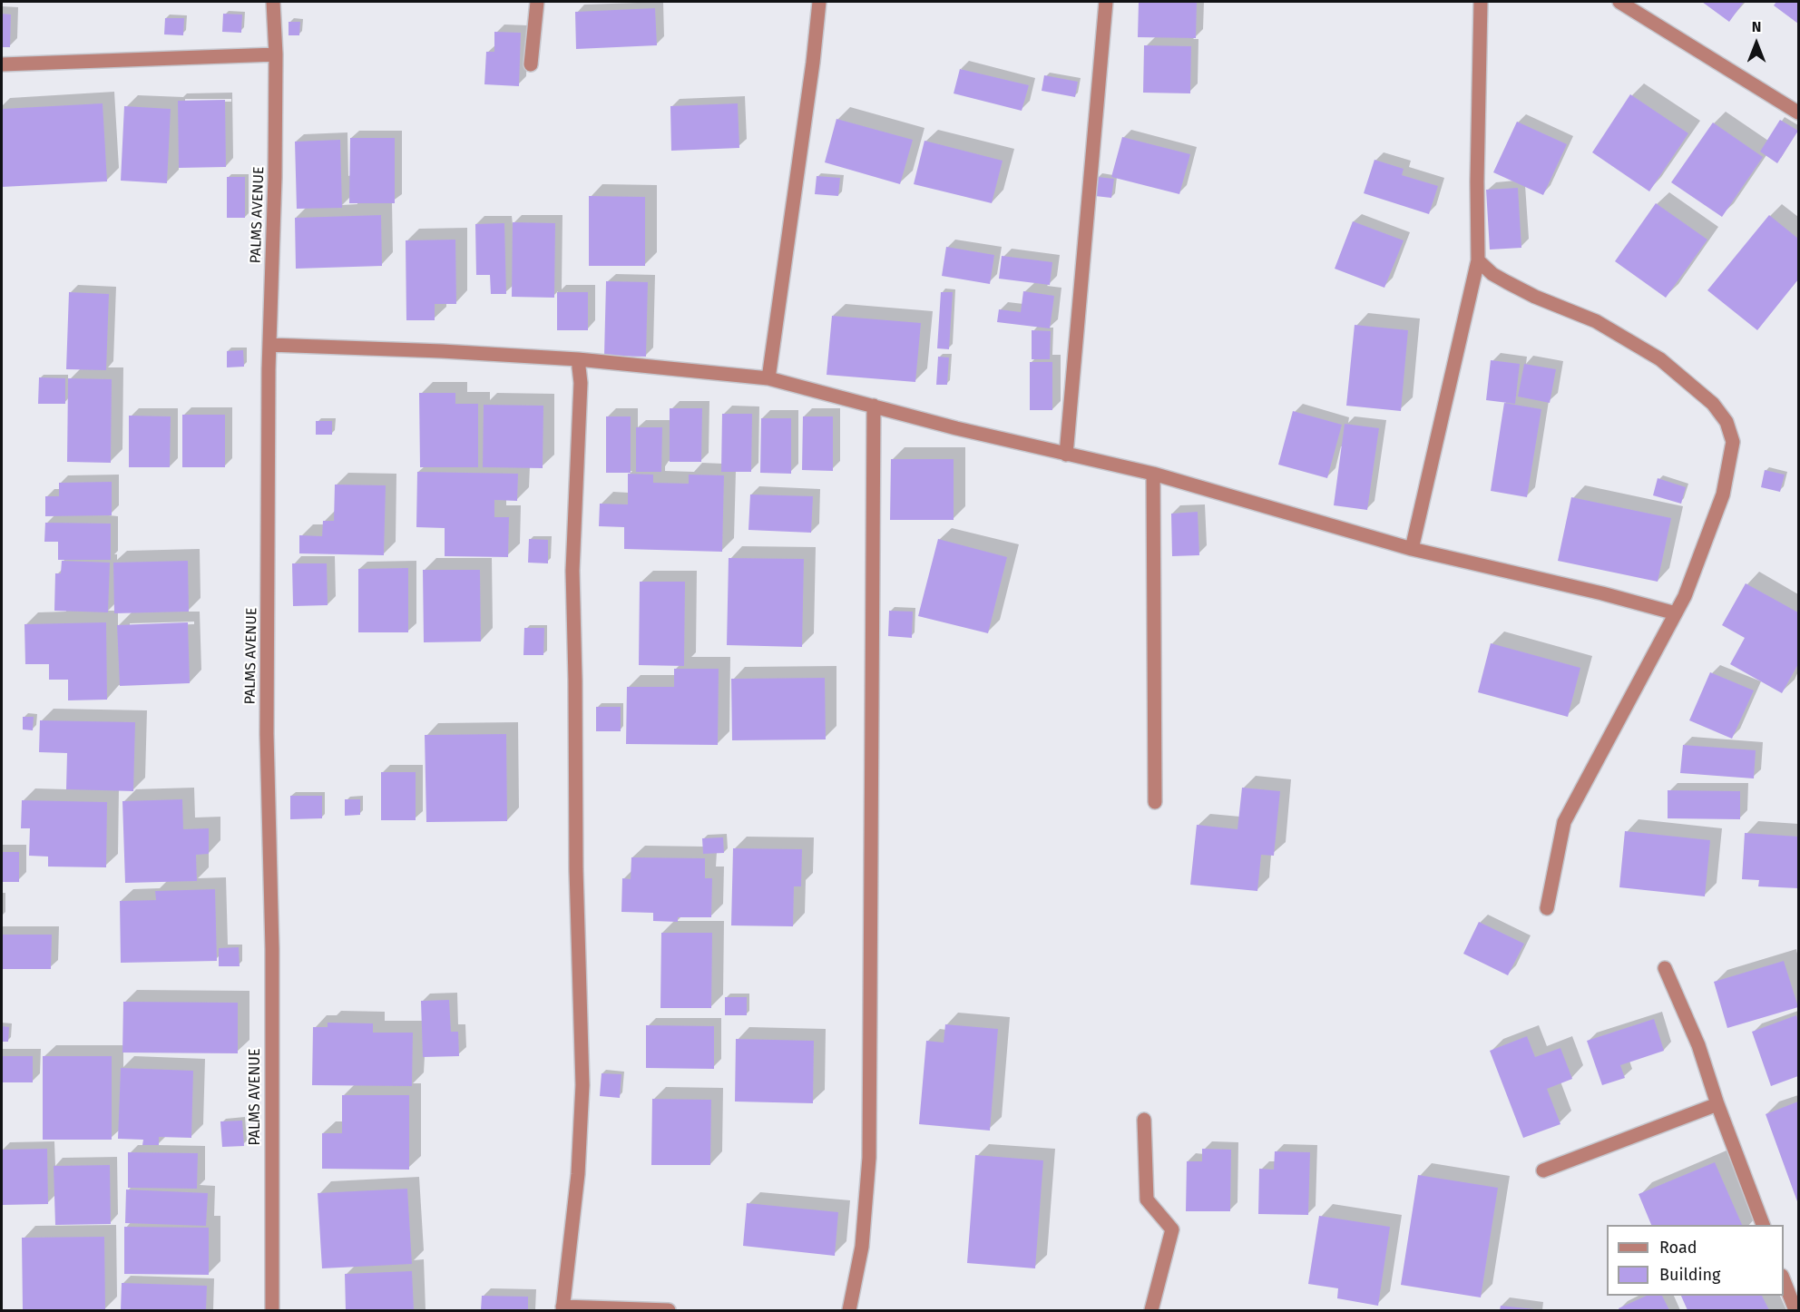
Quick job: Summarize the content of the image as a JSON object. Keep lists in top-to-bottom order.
{
  "streets": {
    "street": ["PALMS AVENUE"]
  },
  "legend": ["Road", "Building"],
  "north": "top"
}
